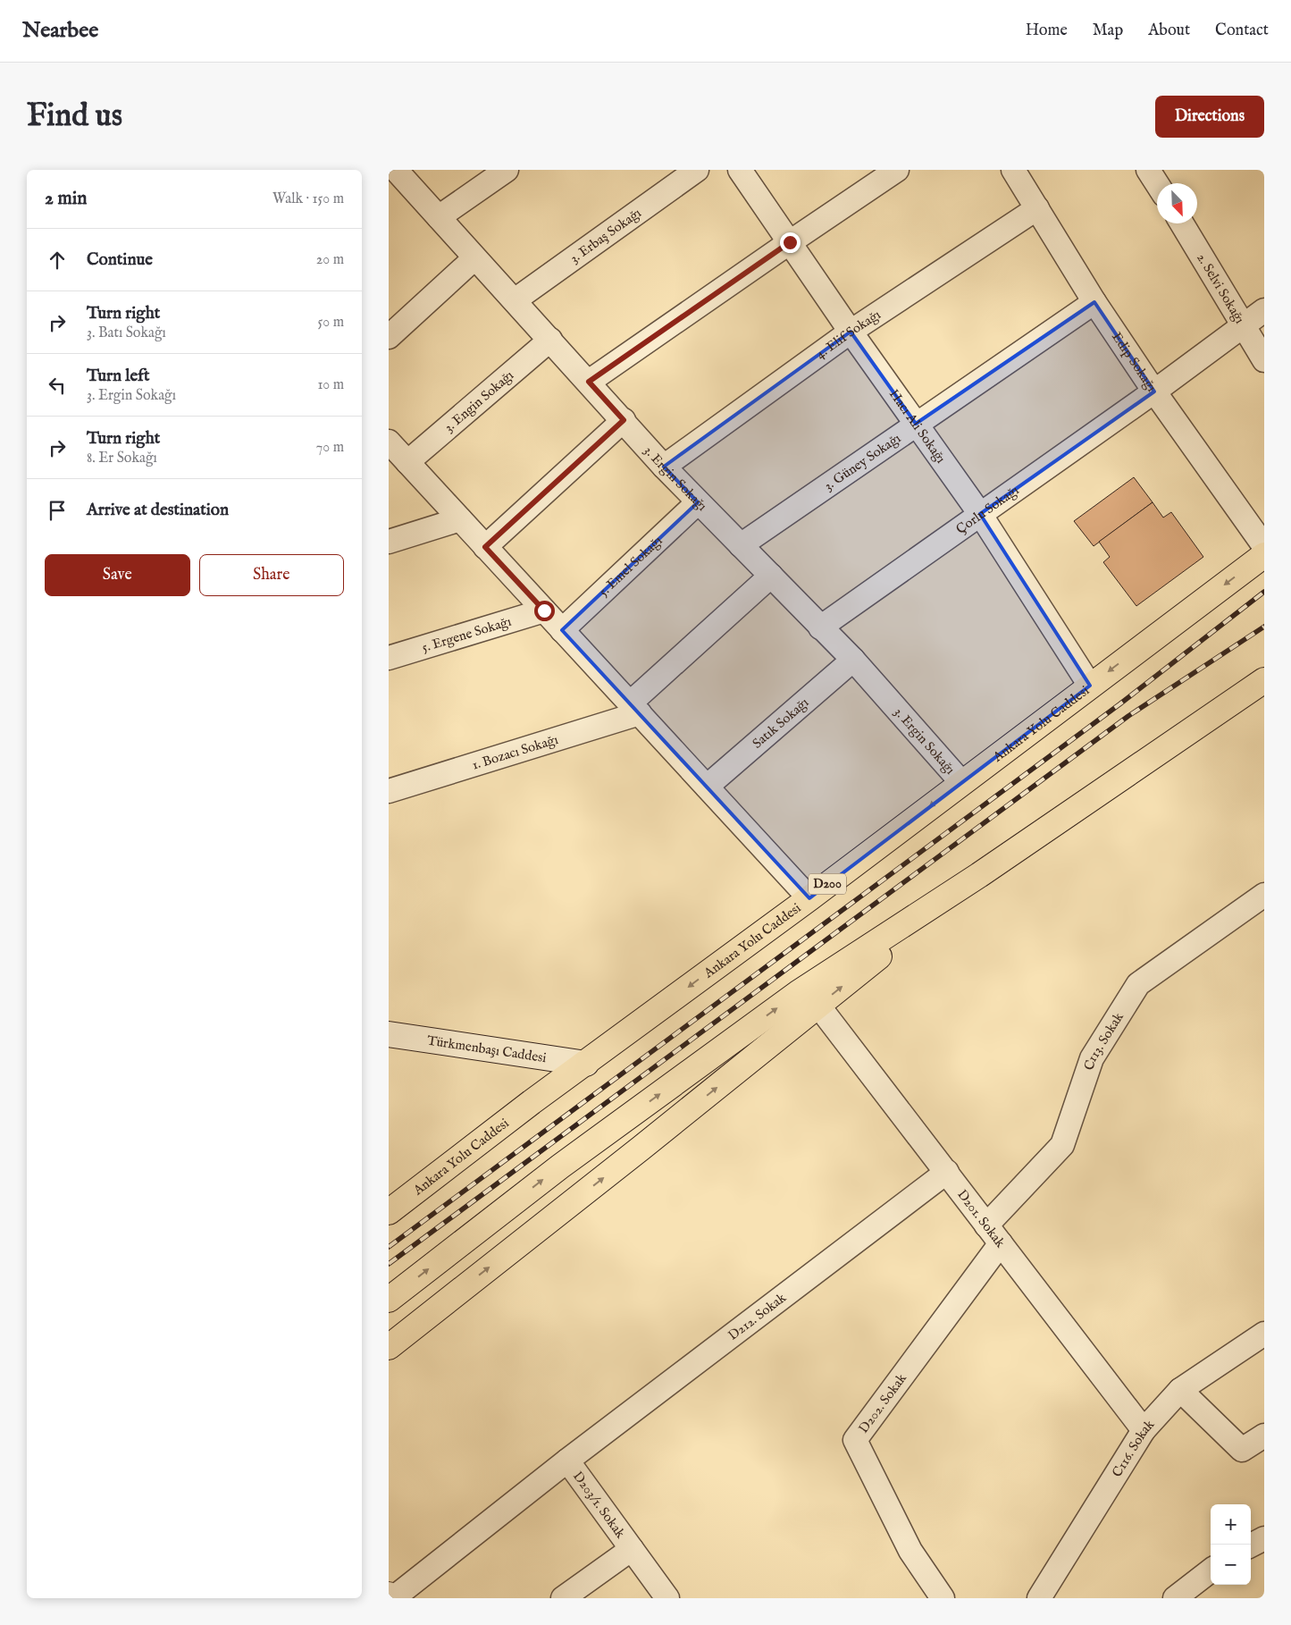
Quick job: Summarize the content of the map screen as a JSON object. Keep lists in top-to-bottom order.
{
  "streets": {
    "highway": ["Ankara Yolu Caddesi", "D200"],
    "main road": ["Türkmenbaşı Caddesi"],
    "street": [
      "3. Erbaş Sokağı",
      "2. Selvi Sokağı",
      "4. Elif Sokağı",
      "Edip Sokağı",
      "3. Engin Sokağı",
      "Hacı Ali Sokağı",
      "3. Güney Sokağı",
      "3. Ergin Sokağı",
      "Çorlu Sokağı",
      "5. Emel Sokağı",
      "5. Ergene Sokağı",
      "Satık Sokağı",
      "1. Bozacı Sokağı",
      "C113. Sokak",
      "D201. Sokak",
      "D212. Sokak",
      "D202. Sokak",
      "C116. Sokak",
      "D203/1. Sokak"
    ]
  },
  "crossings": [
    ["3. Erbaş Sokağı", "3. Ergin Sokağı"],
    ["2. Selvi Sokağı", "Çorlu Sokağı"],
    ["4. Elif Sokağı", "Edip Sokağı"],
    ["4. Elif Sokağı", "Hacı Ali Sokağı"],
    ["4. Elif Sokağı", "3. Ergin Sokağı"],
    ["Edip Sokağı", "3. Güney Sokağı"],
    ["Edip Sokağı", "Çorlu Sokağı"],
    ["3. Engin Sokağı", "3. Ergin Sokağı"],
    ["Hacı Ali Sokağı", "3. Güney Sokağı"],
    ["Hacı Ali Sokağı", "Çorlu Sokağı"],
    ["Hacı Ali Sokağı", "Ankara Yolu Caddesi"],
    ["3. Güney Sokağı", "3. Ergin Sokağı"],
    ["3. Ergin Sokağı", "Çorlu Sokağı"],
    ["3. Ergin Sokağı", "5. Emel Sokağı"],
    ["3. Ergin Sokağı", "Ankara Yolu Caddesi"],
    ["3. Ergin Sokağı", "Satık Sokağı"],
    ["3. Ergin Sokağı", "1. Bozacı Sokağı"],
    ["Ankara Yolu Caddesi", "Türkmenbaşı Caddesi"],
    ["C113. Sokak", "D201. Sokak"],
    ["D201. Sokak", "D212. Sokak"],
    ["D201. Sokak", "D202. Sokak"],
    ["D201. Sokak", "C116. Sokak"],
    ["D212. Sokak", "D203/1. Sokak"]
  ],
  "north": "bottom right",
  "page": {
    "header": "Nearbee",
    "nav": [
      "Home",
      "Map",
      "About",
      "Contact"
    ],
    "buttons": [
      "Directions",
      ["Save", "Share"]
    ],
    "title": "Find us",
    "heading": ["2 min", "Walk · 150 m"],
    "list": [
      ["Continue", "20 m"],
      ["Turn right", "3. Batı Sokağı", "50 m"],
      ["Turn left", "3. Ergin Sokağı", "10 m"],
      ["Turn right", "8. Er Sokağı", "70 m"],
      "Arrive at destination"
    ],
    "map_buttons": ["+", "−"]
  }
}
